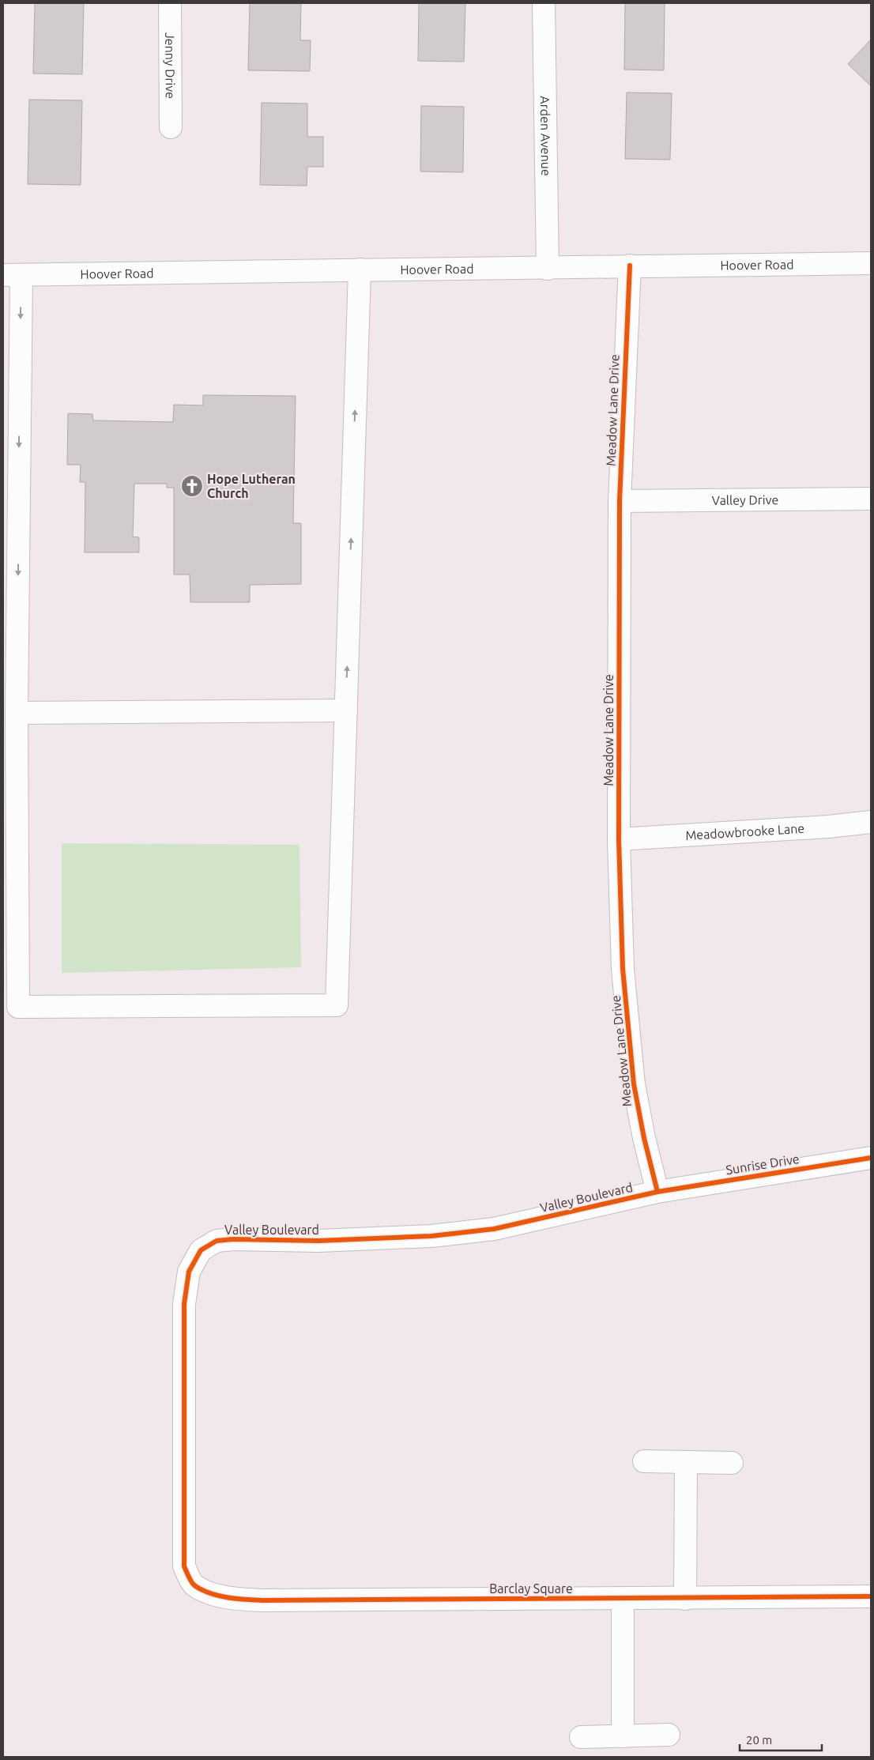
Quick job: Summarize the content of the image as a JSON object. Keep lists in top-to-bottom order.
{
  "streets": {
    "street": [
      "Jenny Drive",
      "Arden Avenue",
      "Hoover Road",
      "Meadow Lane Drive",
      "Valley Drive",
      "Meadowbrooke Lane",
      "Sunrise Drive",
      "Valley Boulevard",
      "Barclay Square"
    ]
  },
  "crossings": [
    ["Arden Avenue", "Hoover Road"],
    ["Hoover Road", "Meadow Lane Drive"],
    ["Meadow Lane Drive", "Valley Drive"],
    ["Meadow Lane Drive", "Meadowbrooke Lane"],
    ["Meadow Lane Drive", "Sunrise Drive"],
    ["Meadow Lane Drive", "Valley Boulevard"],
    ["Sunrise Drive", "Valley Boulevard"],
    ["Valley Boulevard", "Barclay Square"]
  ],
  "places": {
    "church": ["Hope Lutheran Church"]
  },
  "scale_bar": "20 m"
}
